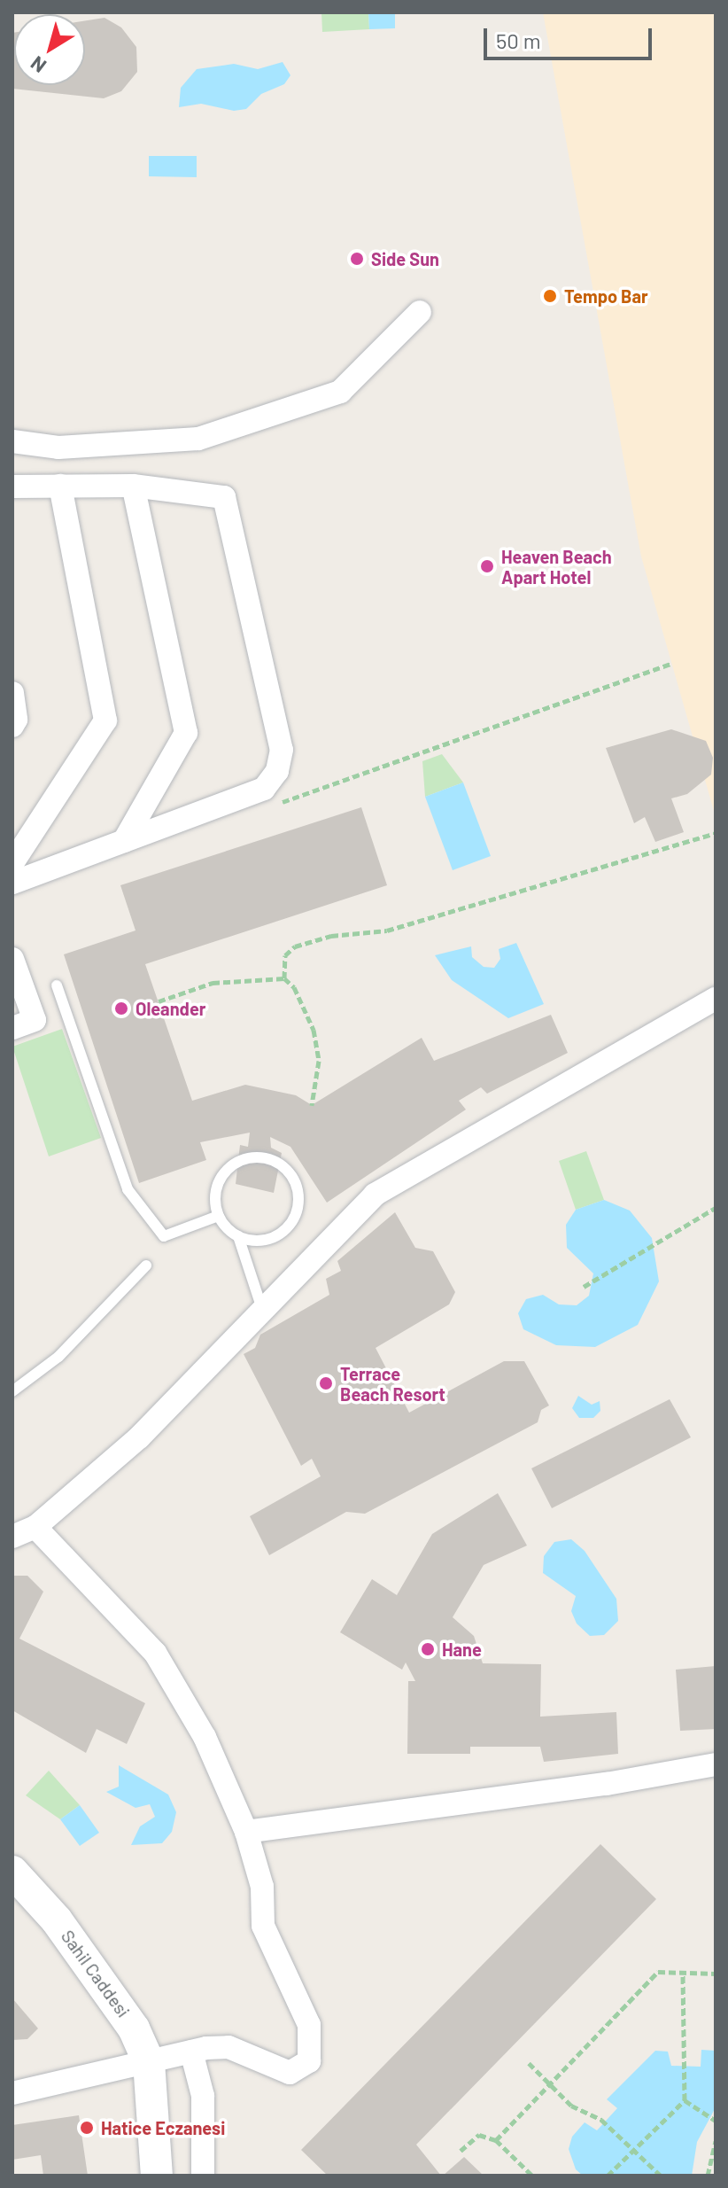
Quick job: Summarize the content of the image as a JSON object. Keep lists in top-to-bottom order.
{
  "streets": {
    "main road": ["Sahil Caddesi"]
  },
  "places": [
    "Side Sun",
    "Tempo Bar",
    "Heaven Beach Apart Hotel",
    "Oleander",
    "Terrace Beach Resort",
    "Hane",
    "Hatice Eczanesi"
  ],
  "scale_bar": "50 m",
  "north": "bottom left"
}
